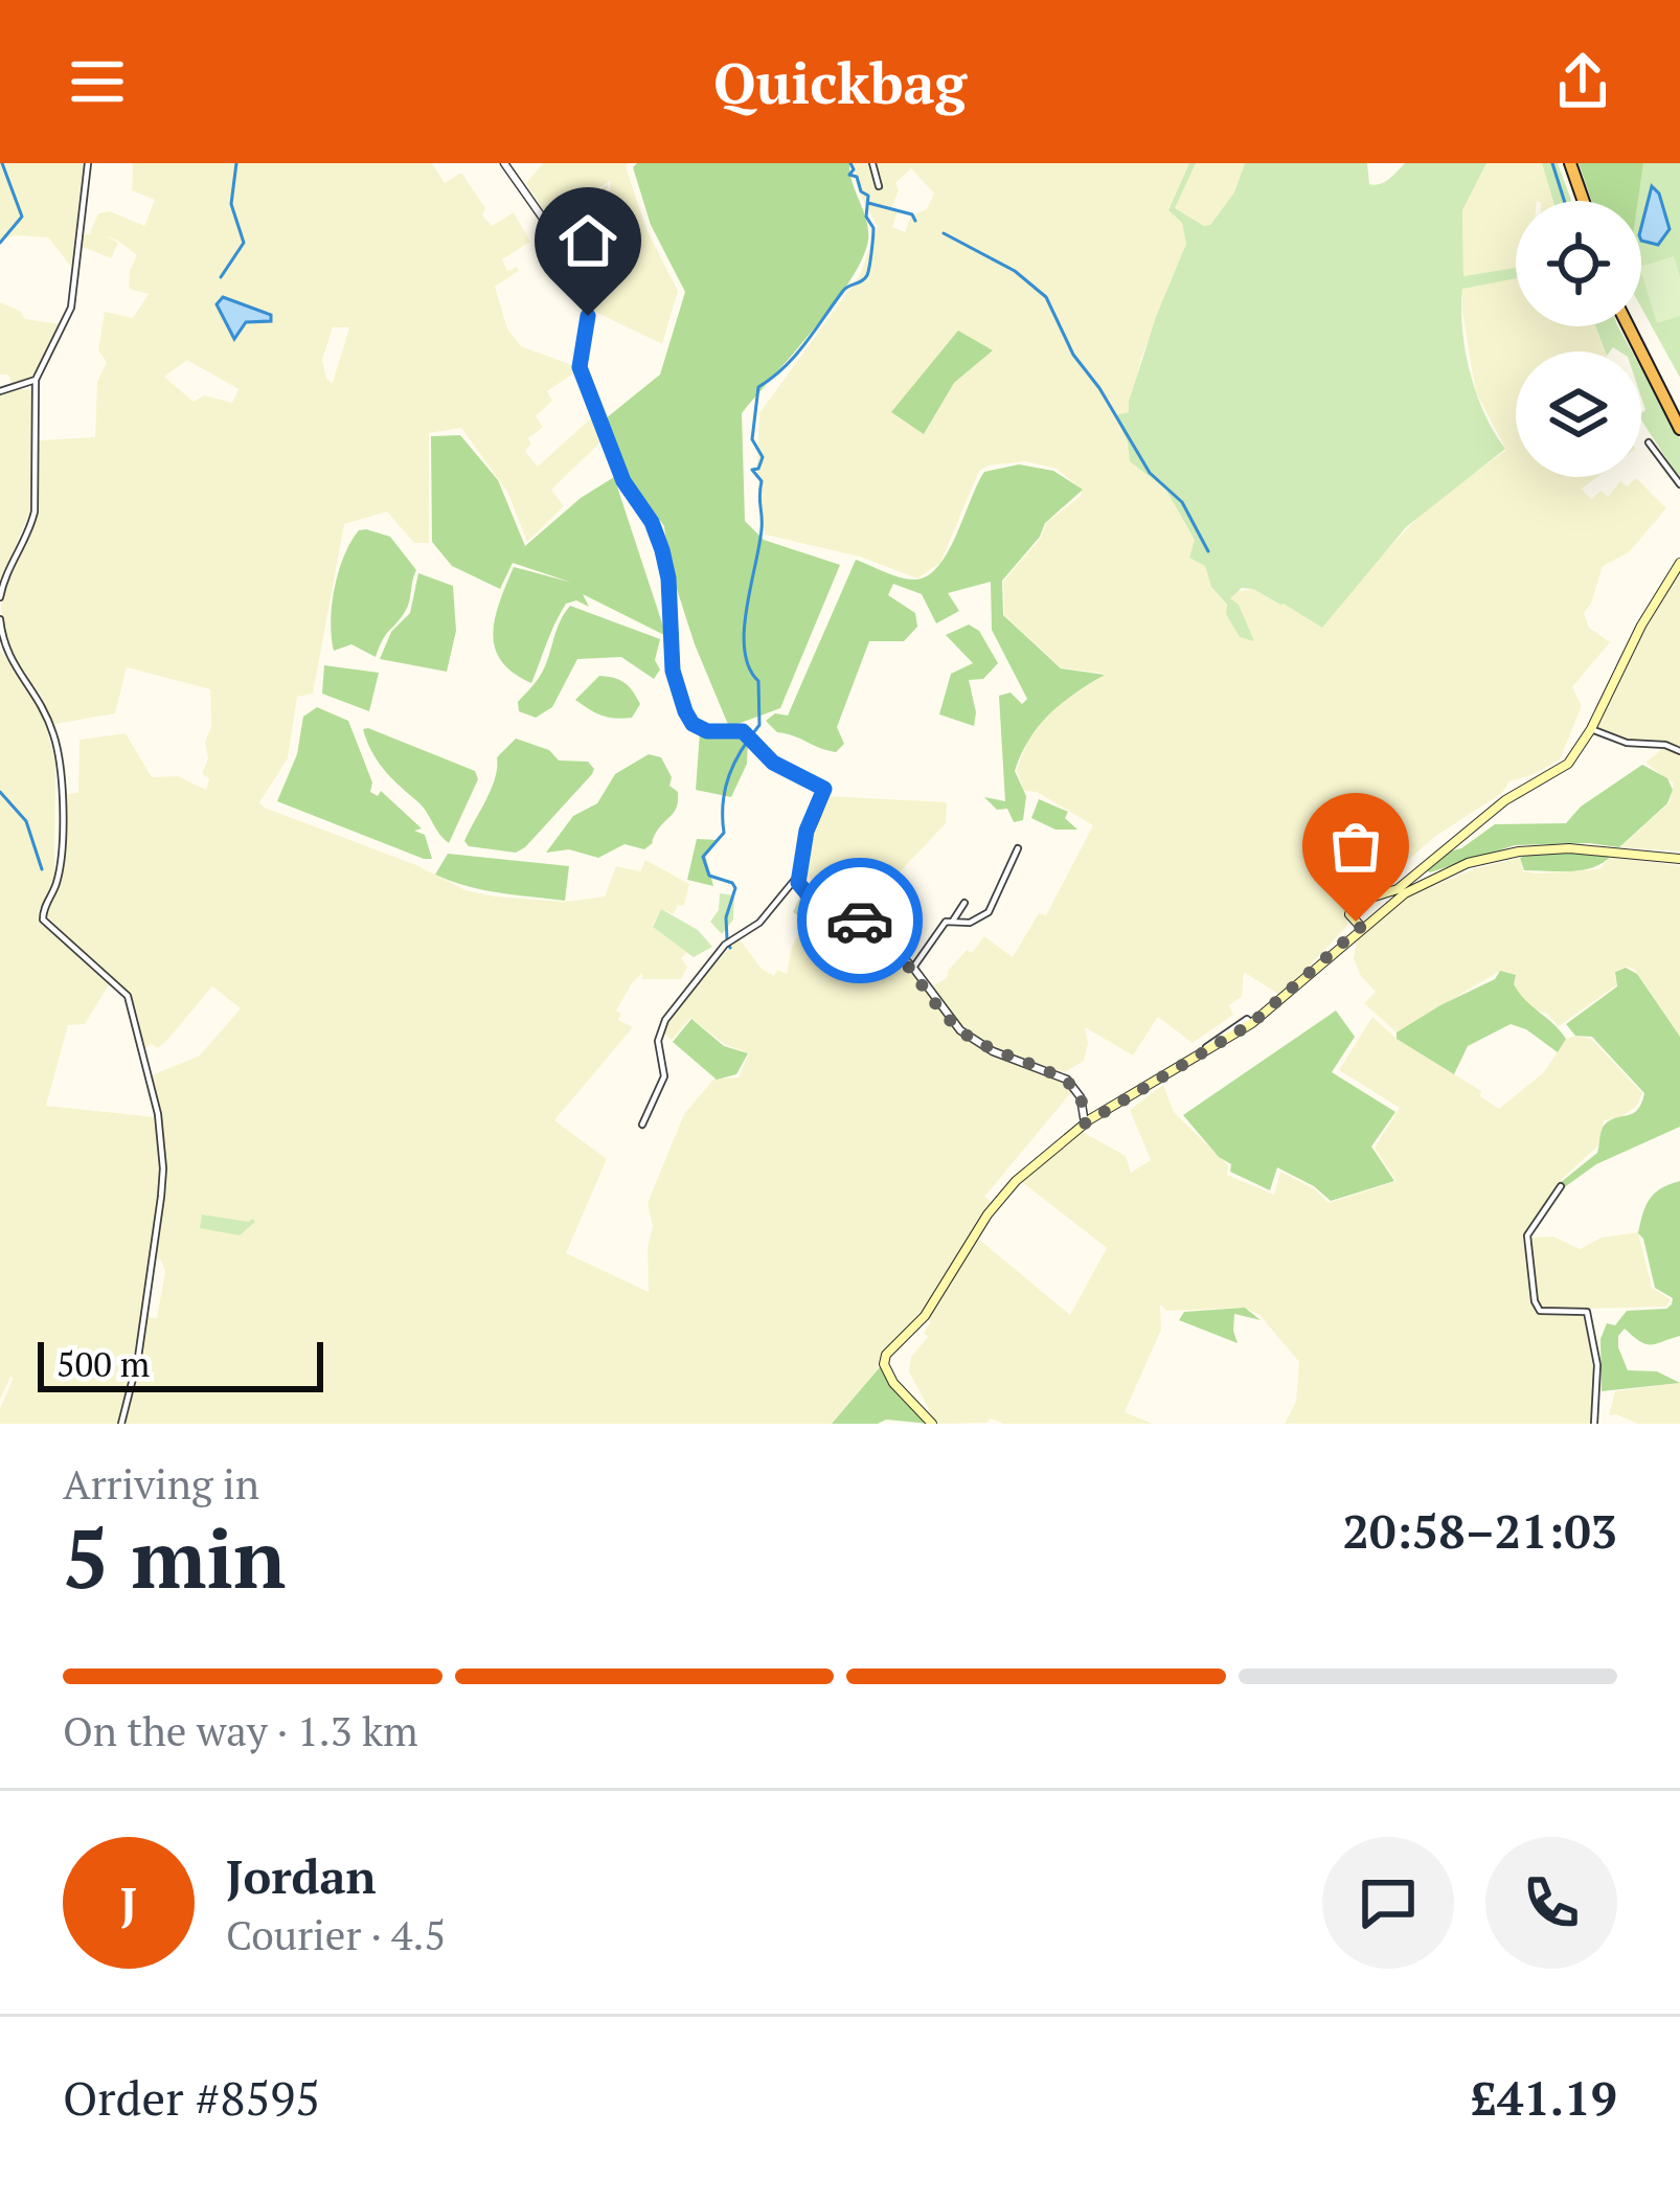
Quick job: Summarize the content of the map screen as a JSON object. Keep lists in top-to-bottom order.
{
  "scale_bar": "500 m",
  "page": {
    "header": "Quickbag",
    "scale": "500 m",
    "heading": ["5 min", "Arriving in", "20:58–21:03"],
    "panel": [
      "Jordan",
      "Courier · 4.5",
      "Order #8595",
      "£41.19"
    ],
    "bar": "On the way · 1.3 km",
    "round": "J"
  }
}
